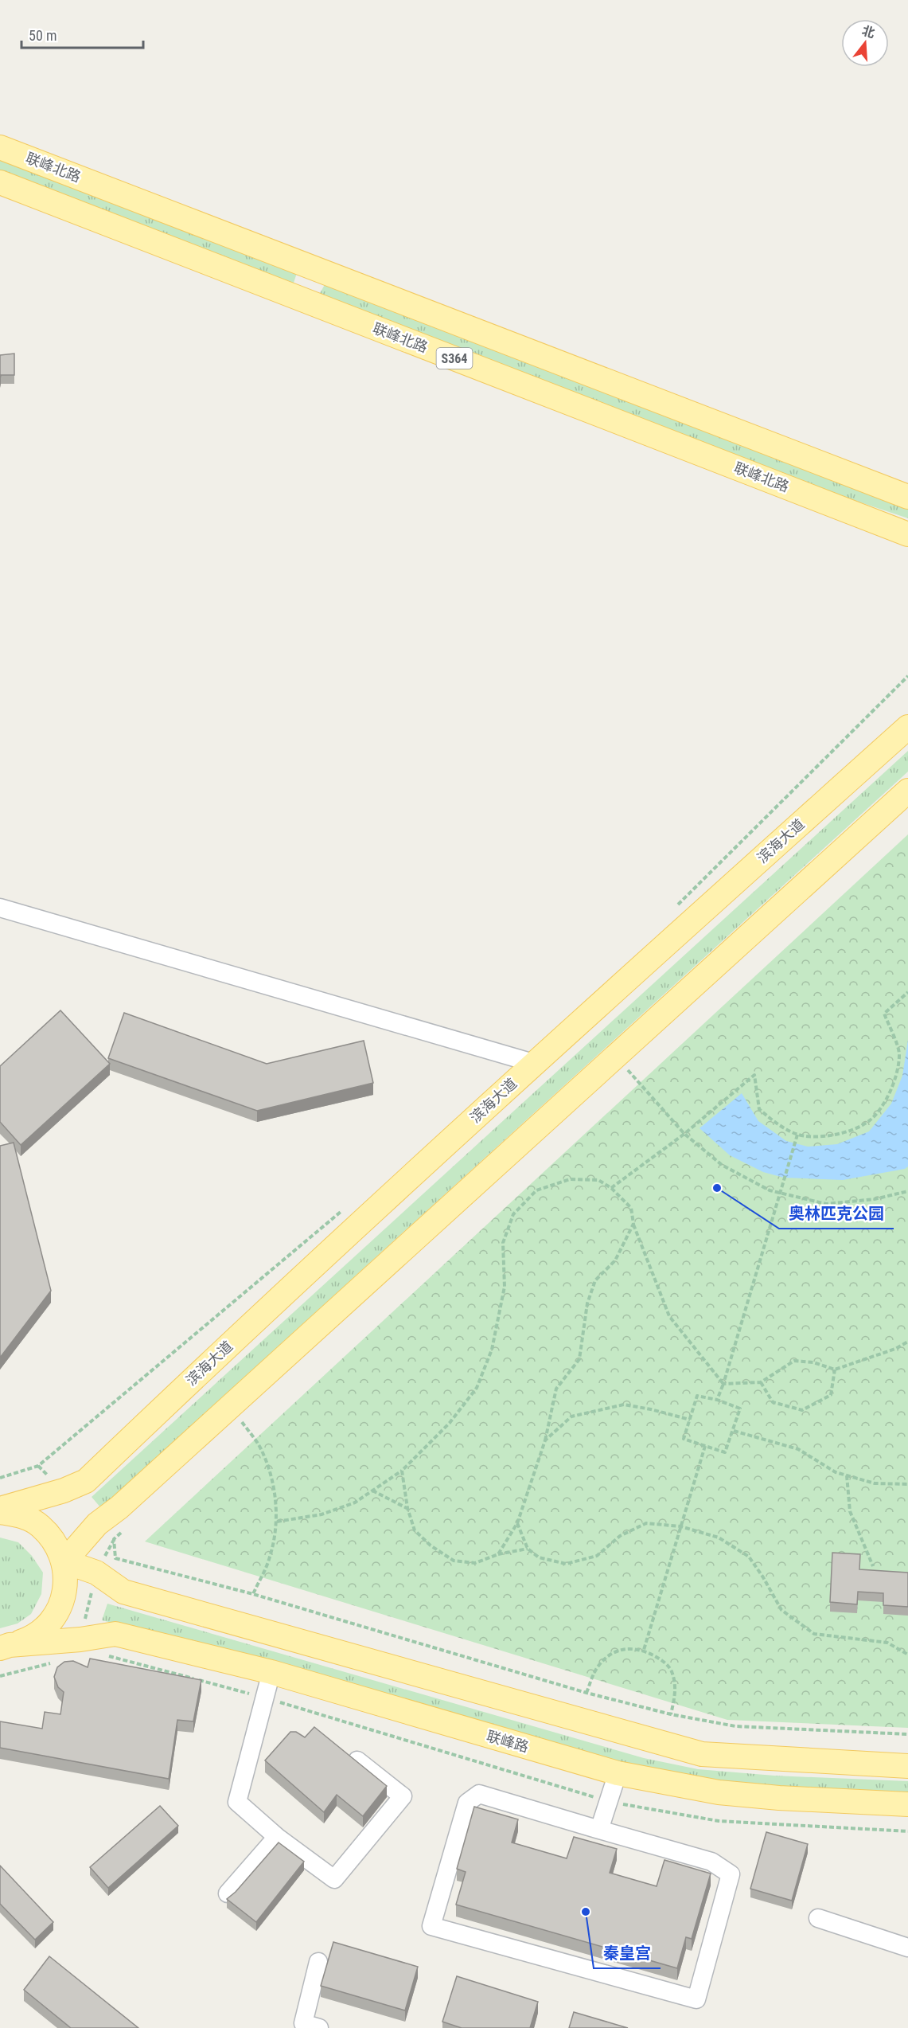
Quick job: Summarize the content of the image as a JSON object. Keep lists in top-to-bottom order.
{
  "streets": {
    "main road": [
      "联峰北路",
      "S364",
      "滨海大道",
      "联峰路"
    ]
  },
  "places": ["奥林匹克公园", "秦皇宫"],
  "scale_bar": "50 m",
  "north": "top"
}
